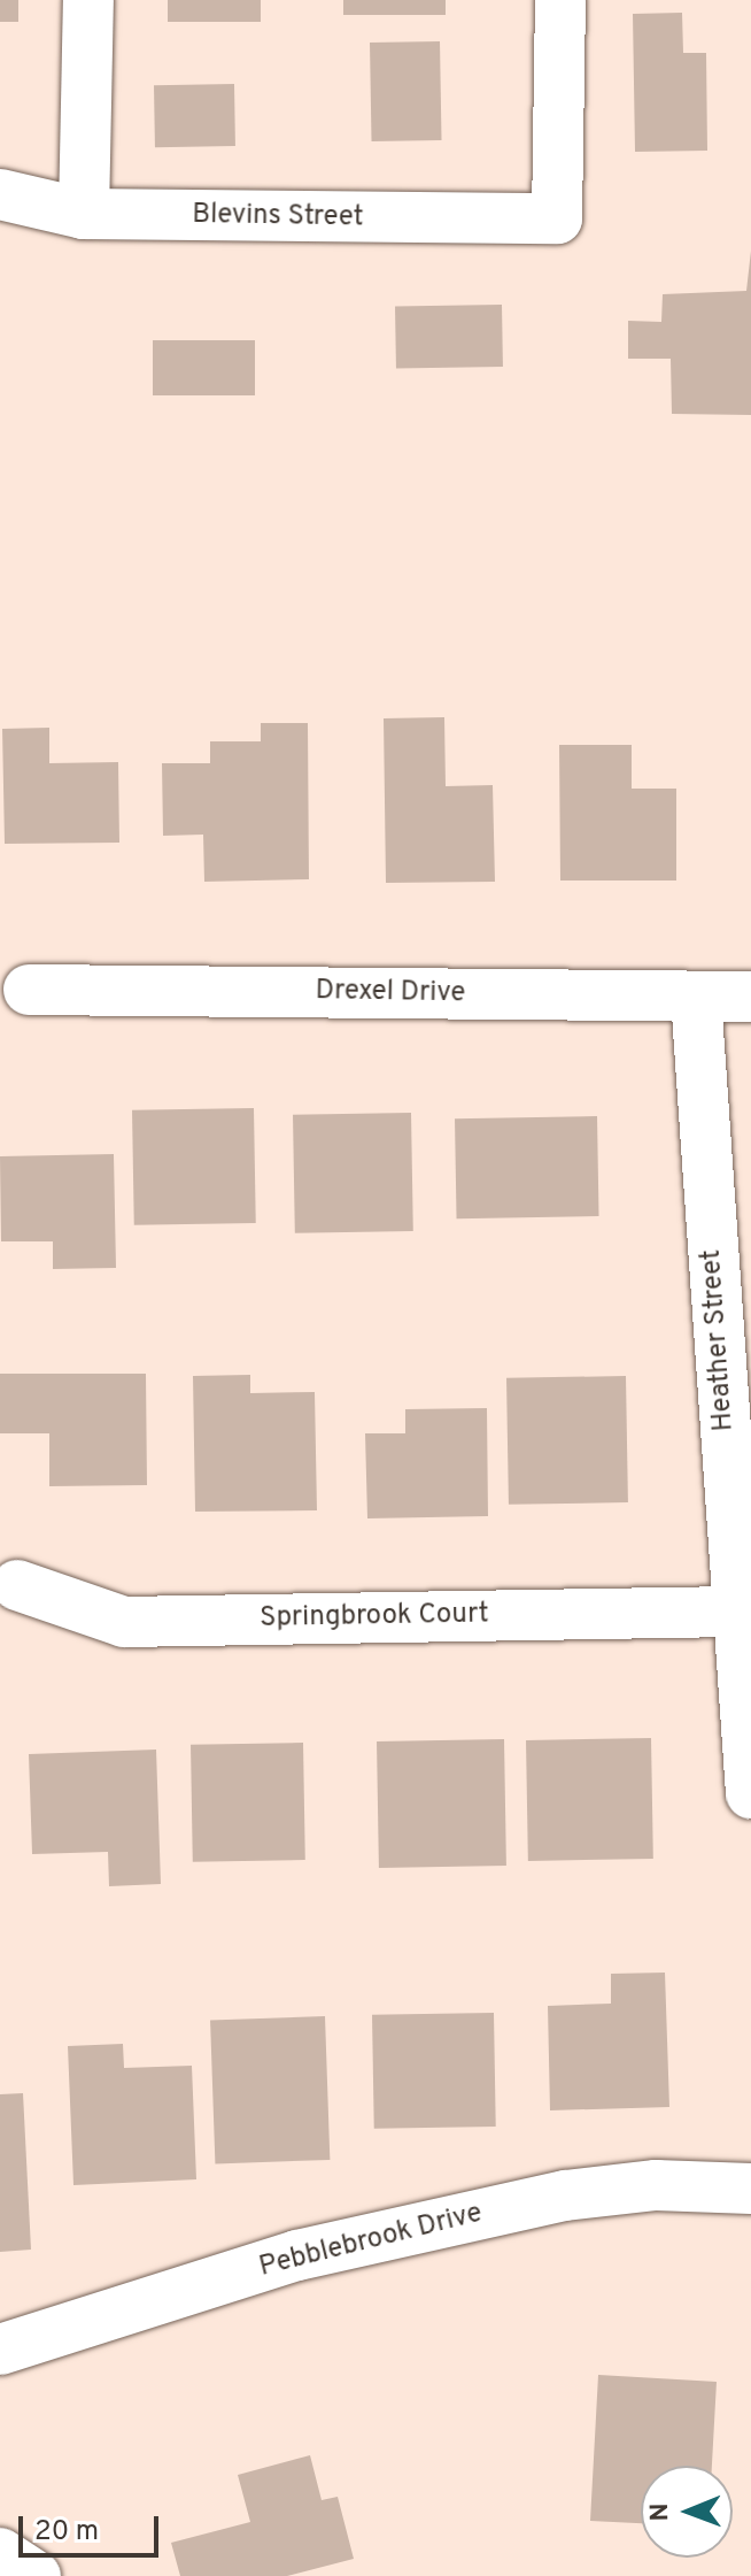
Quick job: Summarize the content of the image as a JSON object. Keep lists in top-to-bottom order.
{
  "streets": {
    "street": [
      "Blevins Street",
      "Drexel Drive",
      "Heather Street",
      "Springbrook Court",
      "Pebblebrook Drive"
    ]
  },
  "crossings": [
    ["Drexel Drive", "Heather Street"],
    ["Heather Street", "Springbrook Court"]
  ],
  "scale_bar": "20 m",
  "north": "left"
}
